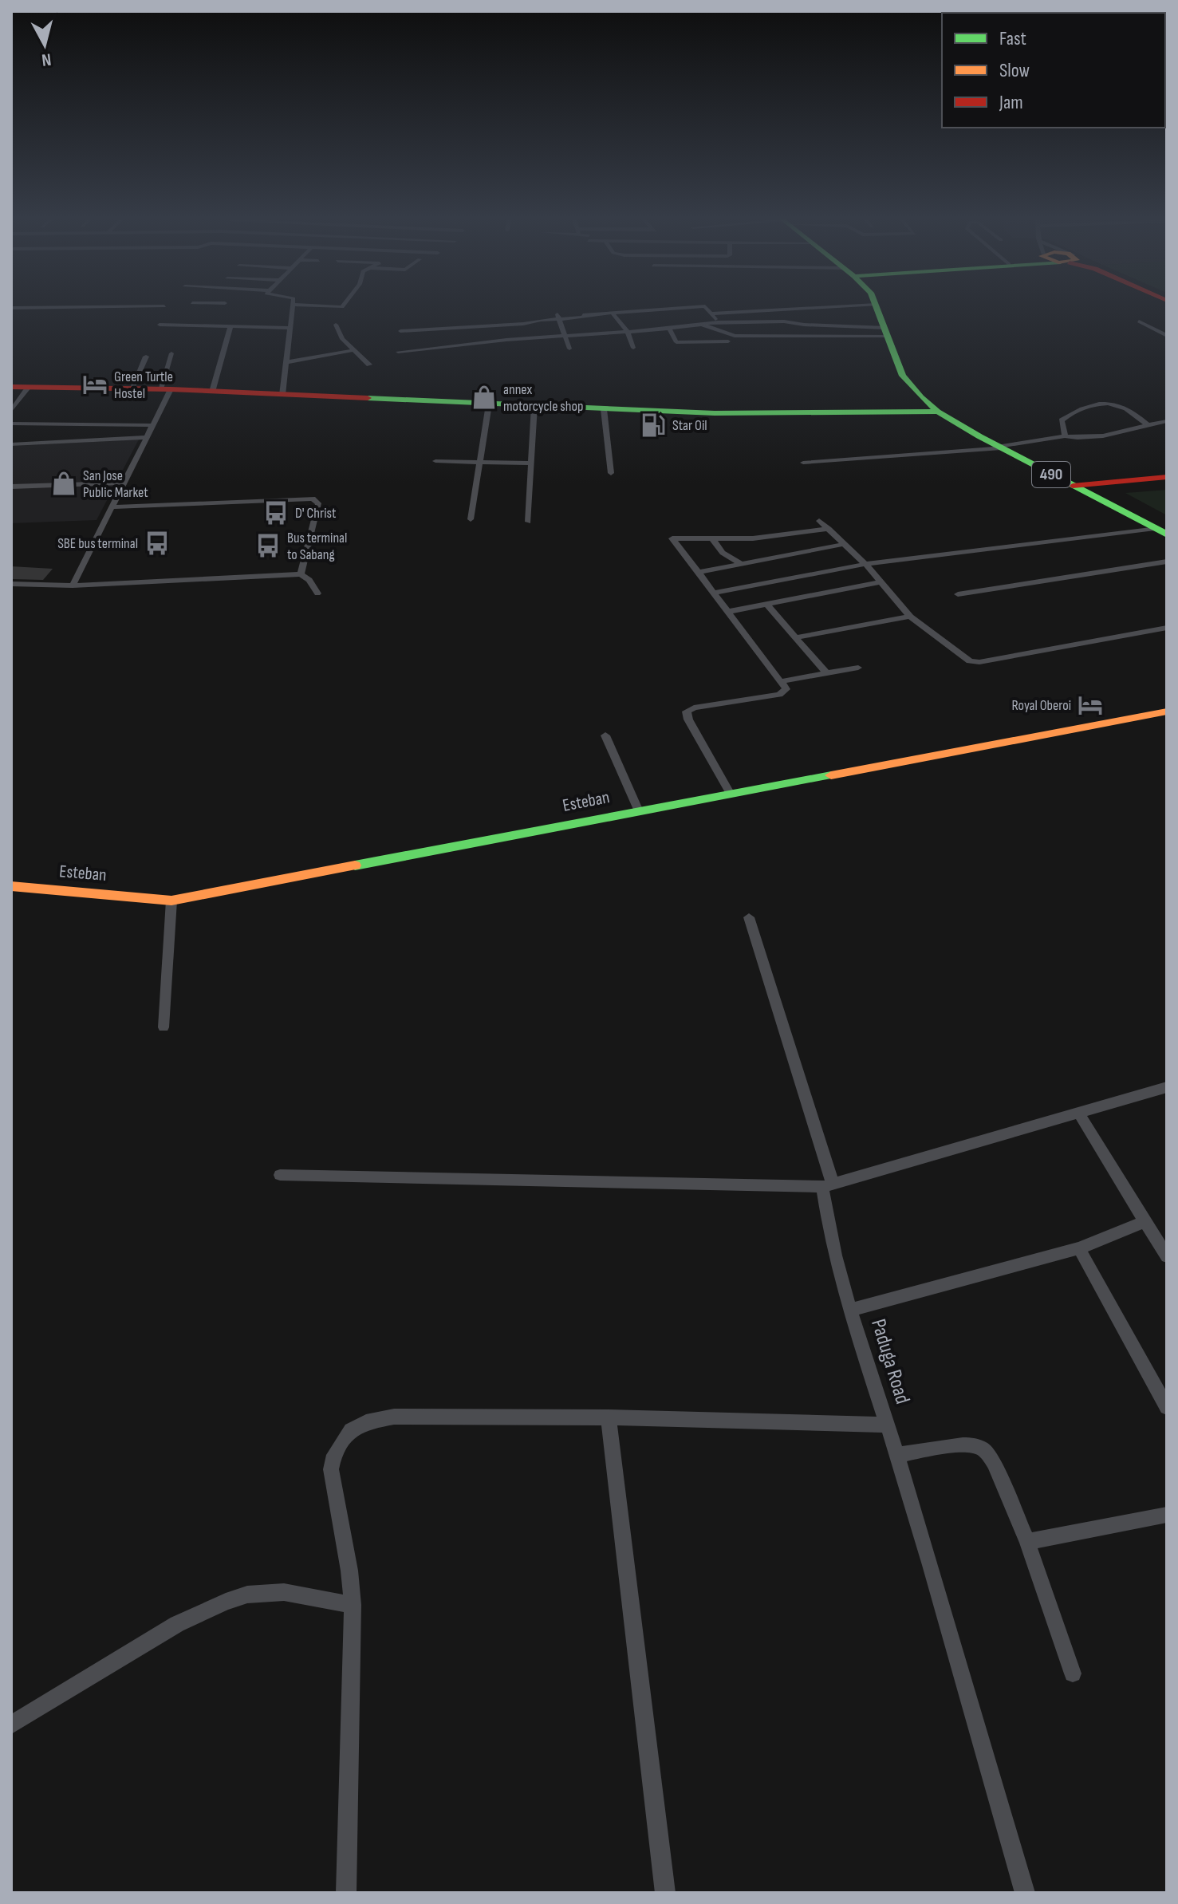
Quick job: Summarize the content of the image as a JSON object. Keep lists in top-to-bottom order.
{
  "streets": {
    "street": ["490", "Esteban", "Paduga Road"]
  },
  "places": {
    "hotel": ["Green Turtle Hostel", "Royal Oberoi"],
    "shop": ["annex motorcycle shop", "San Jose Public Market"],
    "fuel station": ["Star Oil"],
    "bus stop": ["D' Christ", "SBE bus terminal", "Bus terminal to Sabang"]
  },
  "legend": ["Fast", "Slow", "Jam"],
  "north": "bottom"
}
